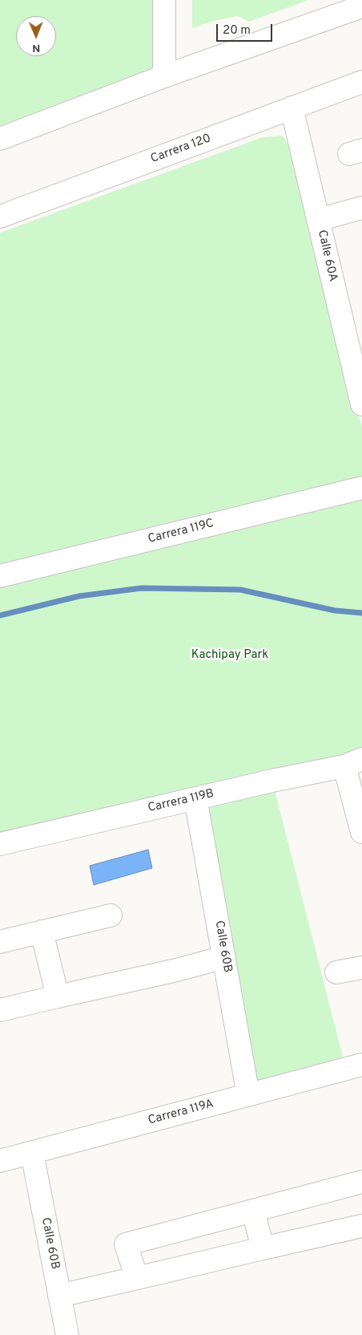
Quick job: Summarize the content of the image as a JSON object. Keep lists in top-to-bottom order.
{
  "streets": {
    "street": [
      "Carrera 120",
      "Calle 60A",
      "Carrera 119C",
      "Carrera 119B",
      "Calle 60B",
      "Carrera 119A"
    ]
  },
  "crossings": [
    ["Carrera 120", "Calle 60A"],
    ["Carrera 119B", "Calle 60B"],
    ["Calle 60B", "Carrera 119A"]
  ],
  "parks": ["Kachipay Park"],
  "scale_bar": "20 m",
  "north": "bottom"
}
